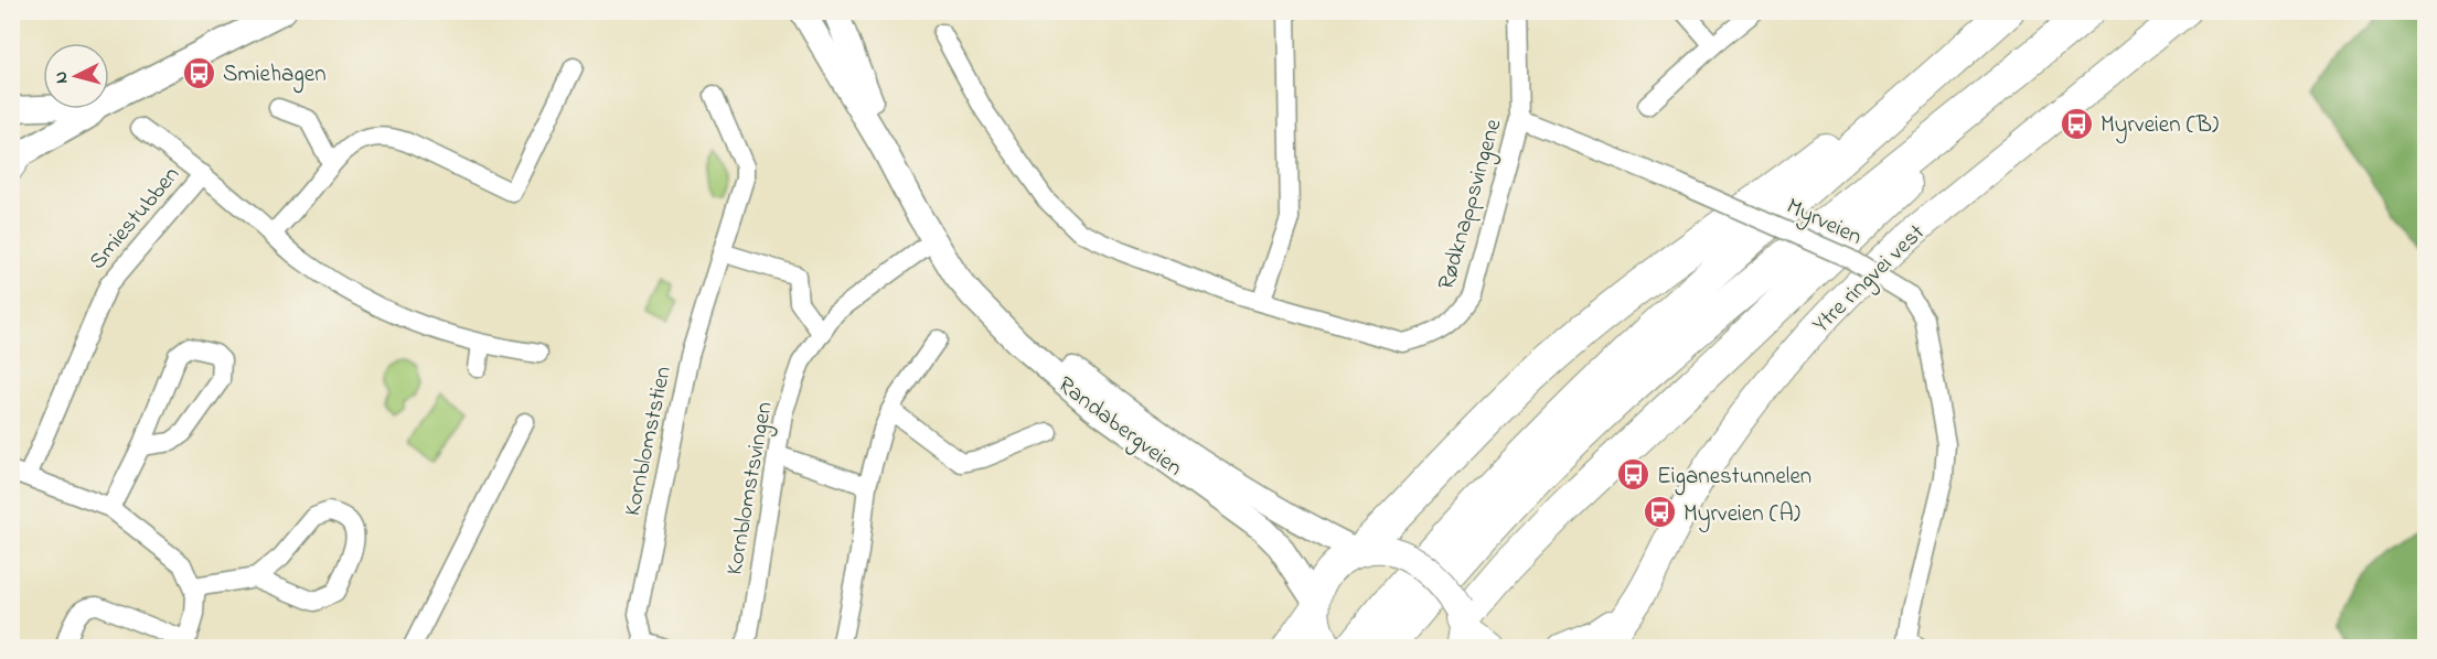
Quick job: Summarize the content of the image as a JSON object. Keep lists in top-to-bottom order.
{
  "streets": {
    "main road": ["Ytre ringvei vest", "Randabergveien"],
    "street": [
      "Rødknappsvingene",
      "Smiestubben",
      "Myrveien",
      "Kornblomststien",
      "Kornblomstsvingen"
    ]
  },
  "crossings": [
    ["Rødknappsvingene", "Myrveien"],
    ["Randabergveien", "Kornblomstsvingen"]
  ],
  "places": {
    "bus stop": [
      "Smiehagen",
      "Myrveien (B)",
      "Eiganestunnelen",
      "Myrveien (A)"
    ]
  },
  "north": "left"
}
